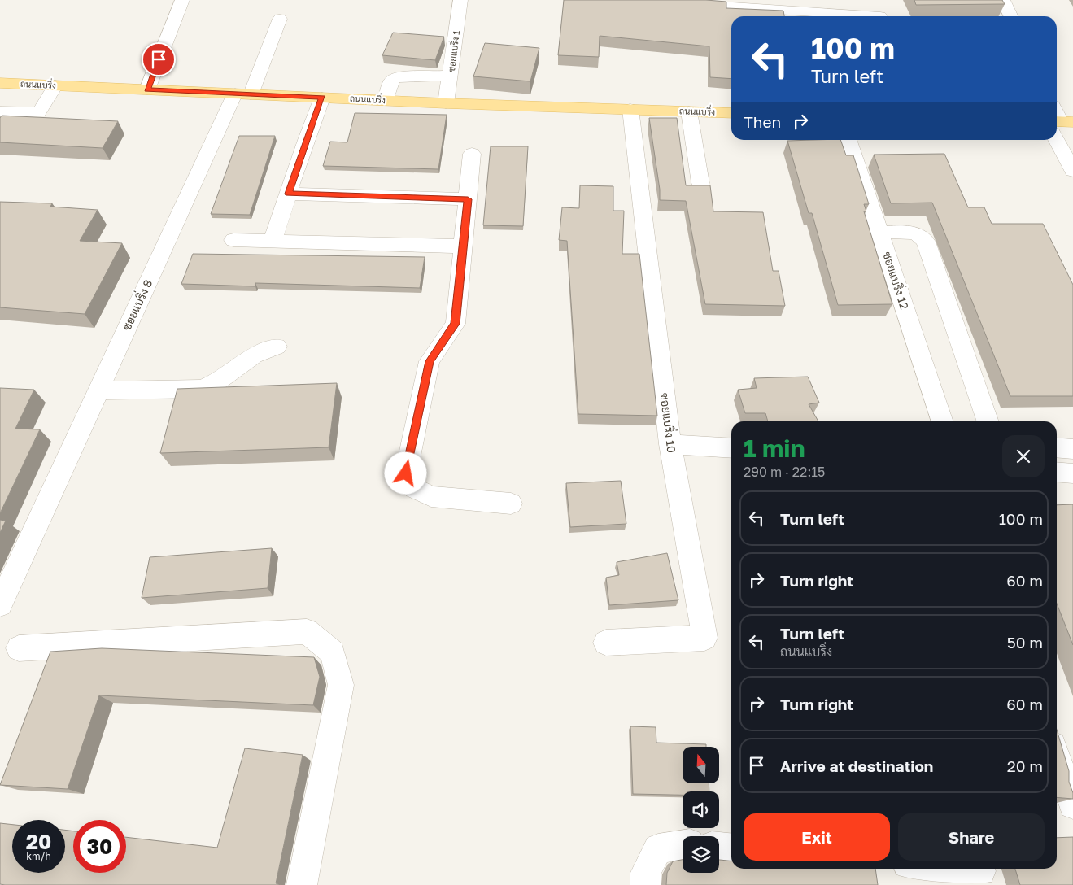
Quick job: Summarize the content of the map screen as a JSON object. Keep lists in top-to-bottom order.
{
  "streets": {
    "main road": ["ถนนแบริ่ง"],
    "street": [
      "ซอยแบริ่ง 1",
      "ซอยแบริ่ง 12",
      "ซอยแบริ่ง 8",
      "ซอยแบริ่ง 10"
    ]
  },
  "crossings": [
    ["ซอยแบริ่ง 1", "ถนนแบริ่ง"],
    ["ถนนแบริ่ง", "ซอยแบริ่ง 8"],
    ["ถนนแบริ่ง", "ซอยแบริ่ง 10"]
  ],
  "north": "top",
  "page": {
    "turn": ["100 m", "Turn left"],
    "then": "Then",
    "heading": ["1 min", "290 m · 22:15"],
    "list": [
      {
        "name": "Turn left",
        "value": "100 m"
      },
      {
        "name": "Turn right",
        "value": "60 m"
      },
      {
        "name": "Turn left",
        "note": "ถนนแบริ่ง",
        "value": "50 m"
      },
      {
        "name": "Turn right",
        "value": "60 m"
      },
      {
        "name": "Arrive at destination",
        "value": "20 m"
      }
    ],
    "buttons": ["Exit", "Share"],
    "speed": "20 km/h",
    "limit": "30"
  }
}
